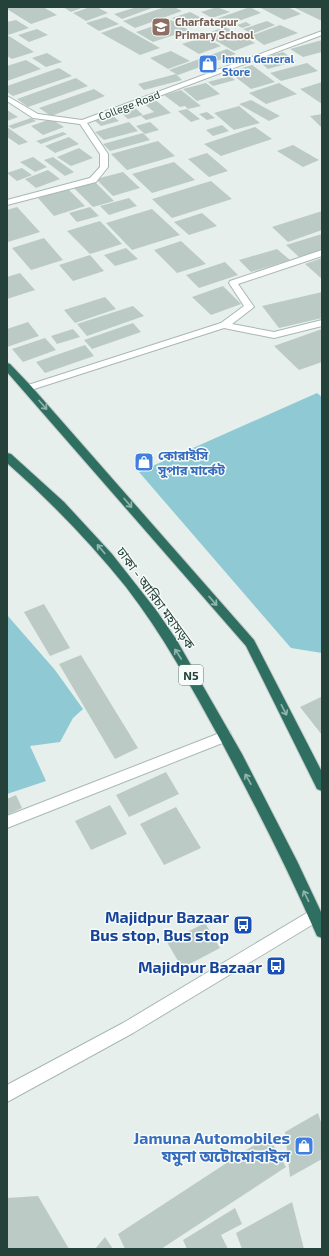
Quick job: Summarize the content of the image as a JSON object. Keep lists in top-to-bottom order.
{
  "streets": {
    "highway": ["ঢাকা - আরিচা মহাসড়ক", "N5"],
    "street": ["College Road"]
  },
  "places": {
    "school or university": ["Charfatepur Primary School"],
    "shop": ["Immu General Store", "কোরাইসি সুপার মার্কেট", "Jamuna Automobiles যমুনা অটোমোবাইল"],
    "bus stop": ["Majidpur Bazaar Bus stop, Bus stop", "Majidpur Bazaar"]
  }
}
